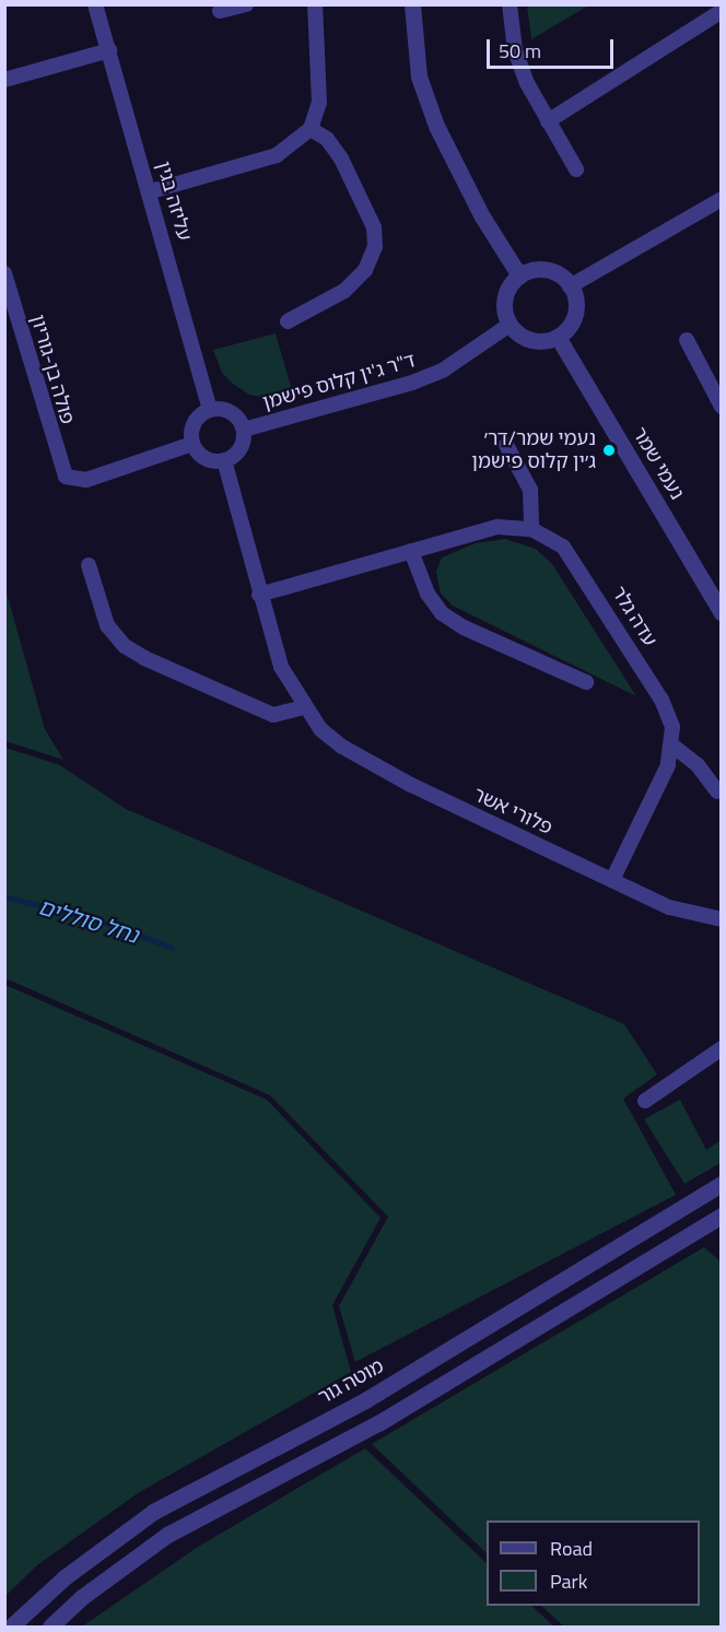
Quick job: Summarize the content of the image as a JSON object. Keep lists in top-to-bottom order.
{
  "streets": {
    "street": [
      "עליזה בגין",
      "פולה בן-גוריון",
      "ד\"ר ג'ין קלוס פישמן",
      "נעמי שמר",
      "עדה גלר",
      "פלורי אשר",
      "מוטה גור"
    ]
  },
  "crossings": [
    ["עליזה בגין", "פולה בן-גוריון"],
    ["עליזה בגין", "ד\"ר ג'ין קלוס פישמן"],
    ["עליזה בגין", "פלורי אשר"],
    ["פולה בן-גוריון", "ד\"ר ג'ין קלוס פישמן"],
    ["פולה בן-גוריון", "פלורי אשר"],
    ["ד\"ר ג'ין קלוס פישמן", "נעמי שמר"],
    ["ד\"ר ג'ין קלוס פישמן", "פלורי אשר"],
    ["עדה גלר", "פלורי אשר"]
  ],
  "water": ["נחל סוללים"],
  "places": ["נעמי שמר/דר׳ ג׳ין קלוס פישמן"],
  "legend": ["Road", "Park"],
  "scale_bar": "50 m"
}
